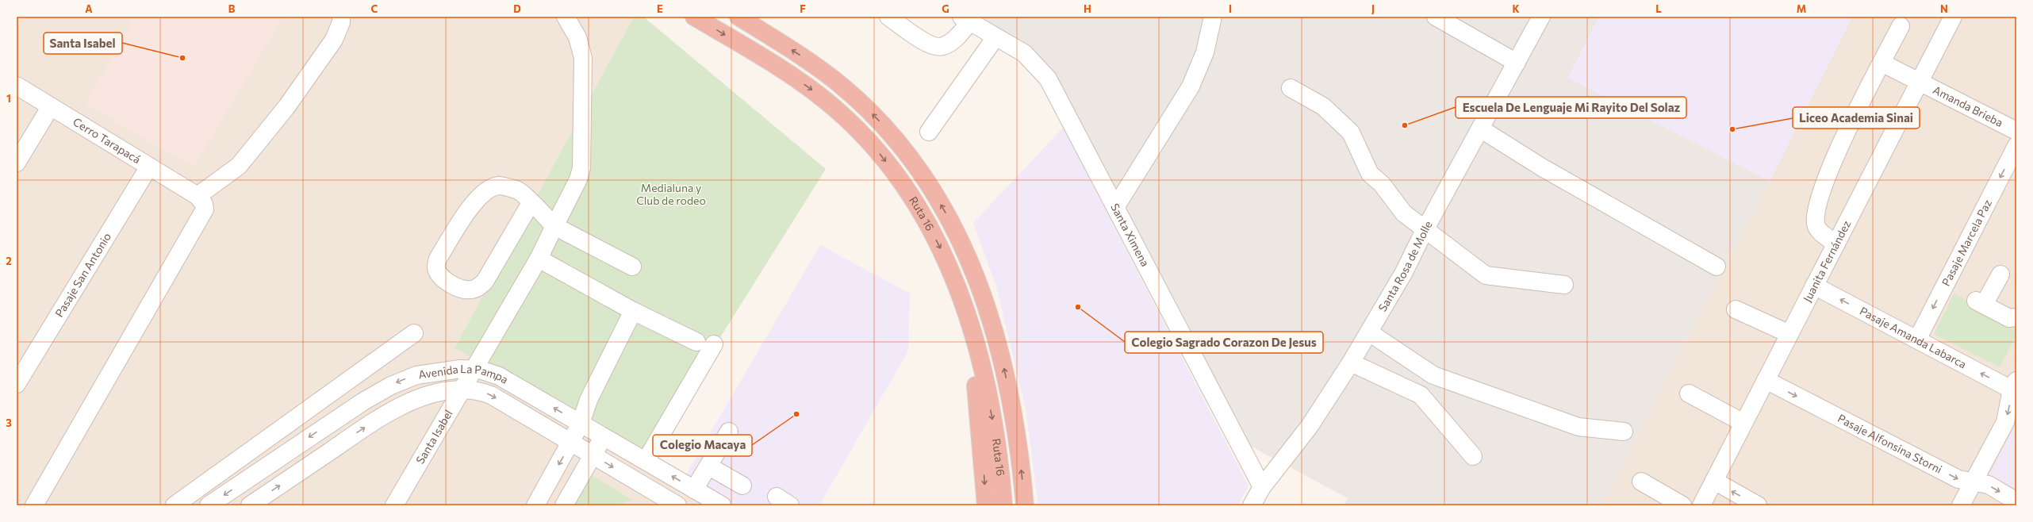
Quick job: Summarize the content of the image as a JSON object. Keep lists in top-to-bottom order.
{
  "streets": {
    "highway": ["Ruta 16"],
    "street": [
      "Amanda Brieba",
      "Cerro Tarapacá",
      "Santa Ximena",
      "Pasaje Marcela Paz",
      "Juanita Fernández",
      "Santa Rosa de Molle",
      "Pasaje San Antonio",
      "Pasaje Amanda Labarca",
      "Avenida La Pampa",
      "Santa Isabel",
      "Pasaje Alfonsina Storni"
    ]
  },
  "crossings": [
    ["Amanda Brieba", "Juanita Fernández"],
    ["Cerro Tarapacá", "Pasaje San Antonio"],
    ["Santa Ximena", "Santa Rosa de Molle"],
    ["Pasaje Marcela Paz", "Pasaje Amanda Labarca"],
    ["Juanita Fernández", "Pasaje Amanda Labarca"],
    ["Juanita Fernández", "Pasaje Alfonsina Storni"],
    ["Avenida La Pampa", "Santa Isabel"]
  ],
  "one_way": ["Pasaje Marcela Paz", "Pasaje Amanda Labarca", "Pasaje Alfonsina Storni"],
  "parks": ["Medialuna y Club de rodeo"],
  "places": [
    "Santa Isabel",
    "Escuela De Lenguaje Mi Rayito Del Solaz",
    "Liceo Academia Sinai",
    "Colegio Sagrado Corazon De Jesus",
    "Colegio Macaya"
  ],
  "grid": {
    "columns": [
      "A",
      "B",
      "C",
      "D",
      "E",
      "F",
      "G",
      "H",
      "I",
      "J",
      "K",
      "L",
      "M",
      "N"
    ],
    "rows": ["1", "2", "3"]
  }
}
